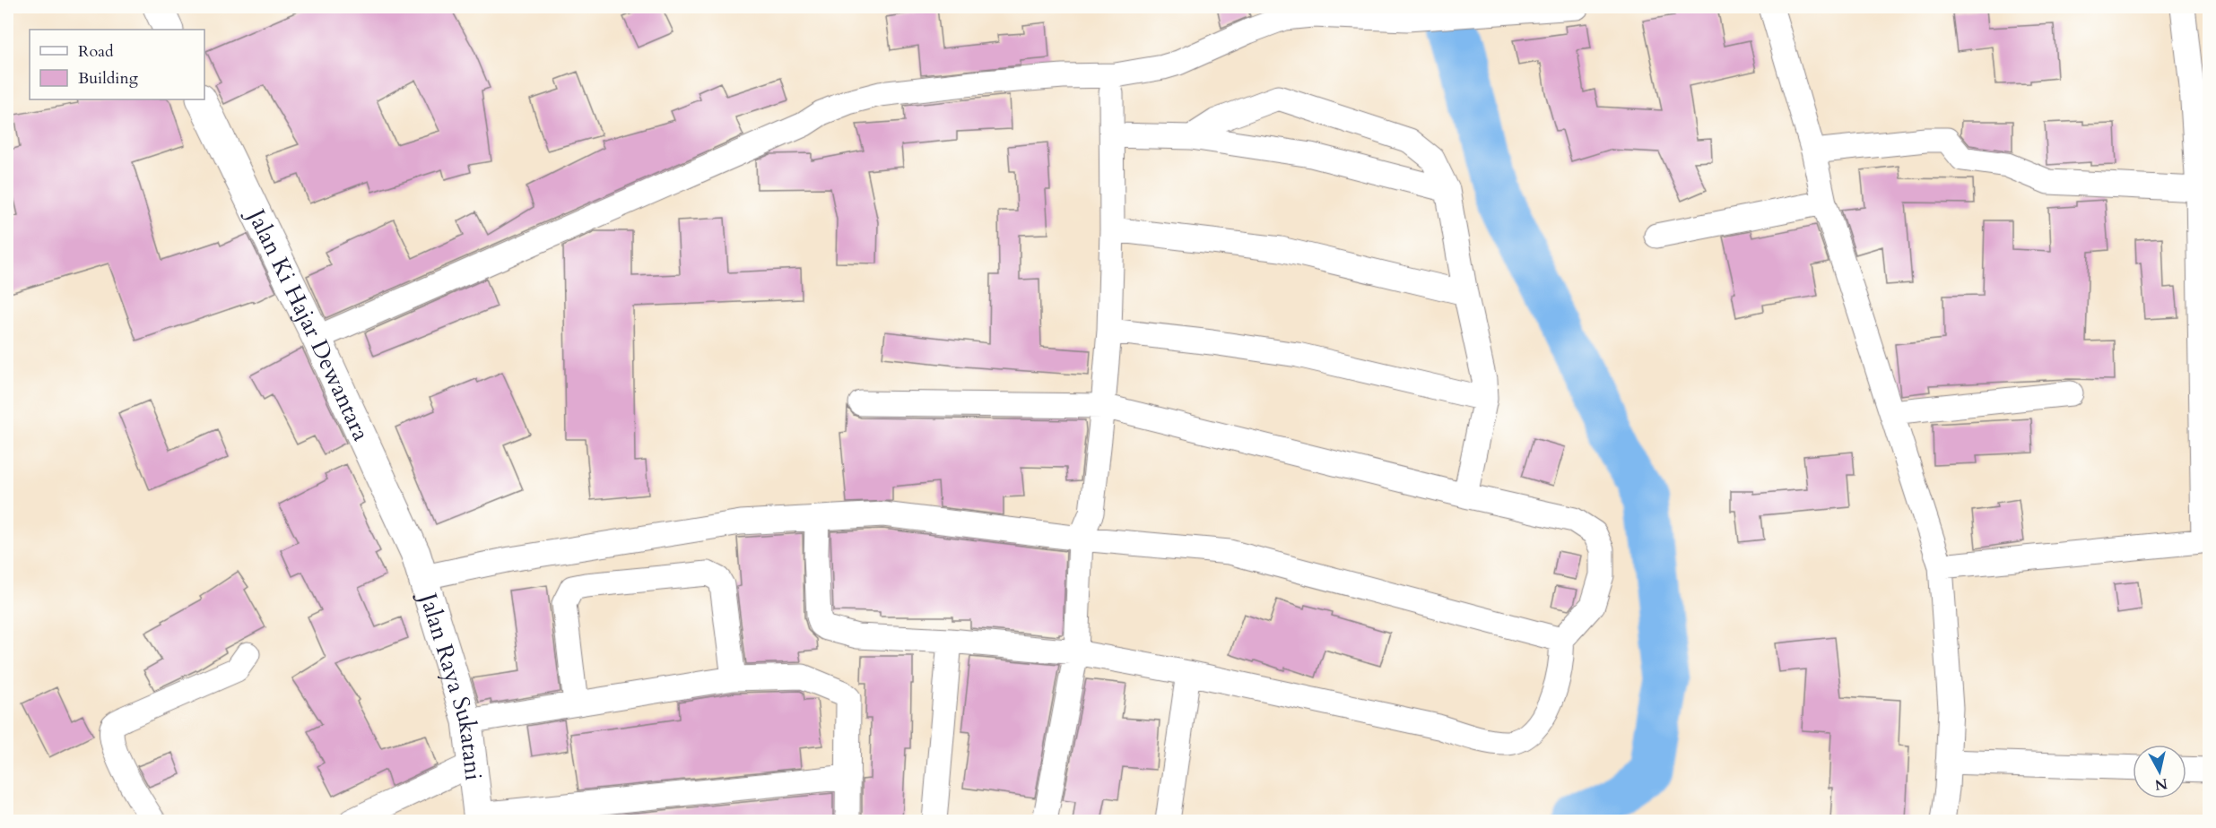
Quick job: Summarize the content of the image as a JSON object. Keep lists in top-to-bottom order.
{
  "streets": {
    "main road": ["Jalan Ki Hajar Dewantara", "Jalan Raya Sukatani"]
  },
  "crossings": [
    ["Jalan Ki Hajar Dewantara", "Jalan Raya Sukatani"]
  ],
  "legend": ["Road", "Building"],
  "north": "bottom"
}
